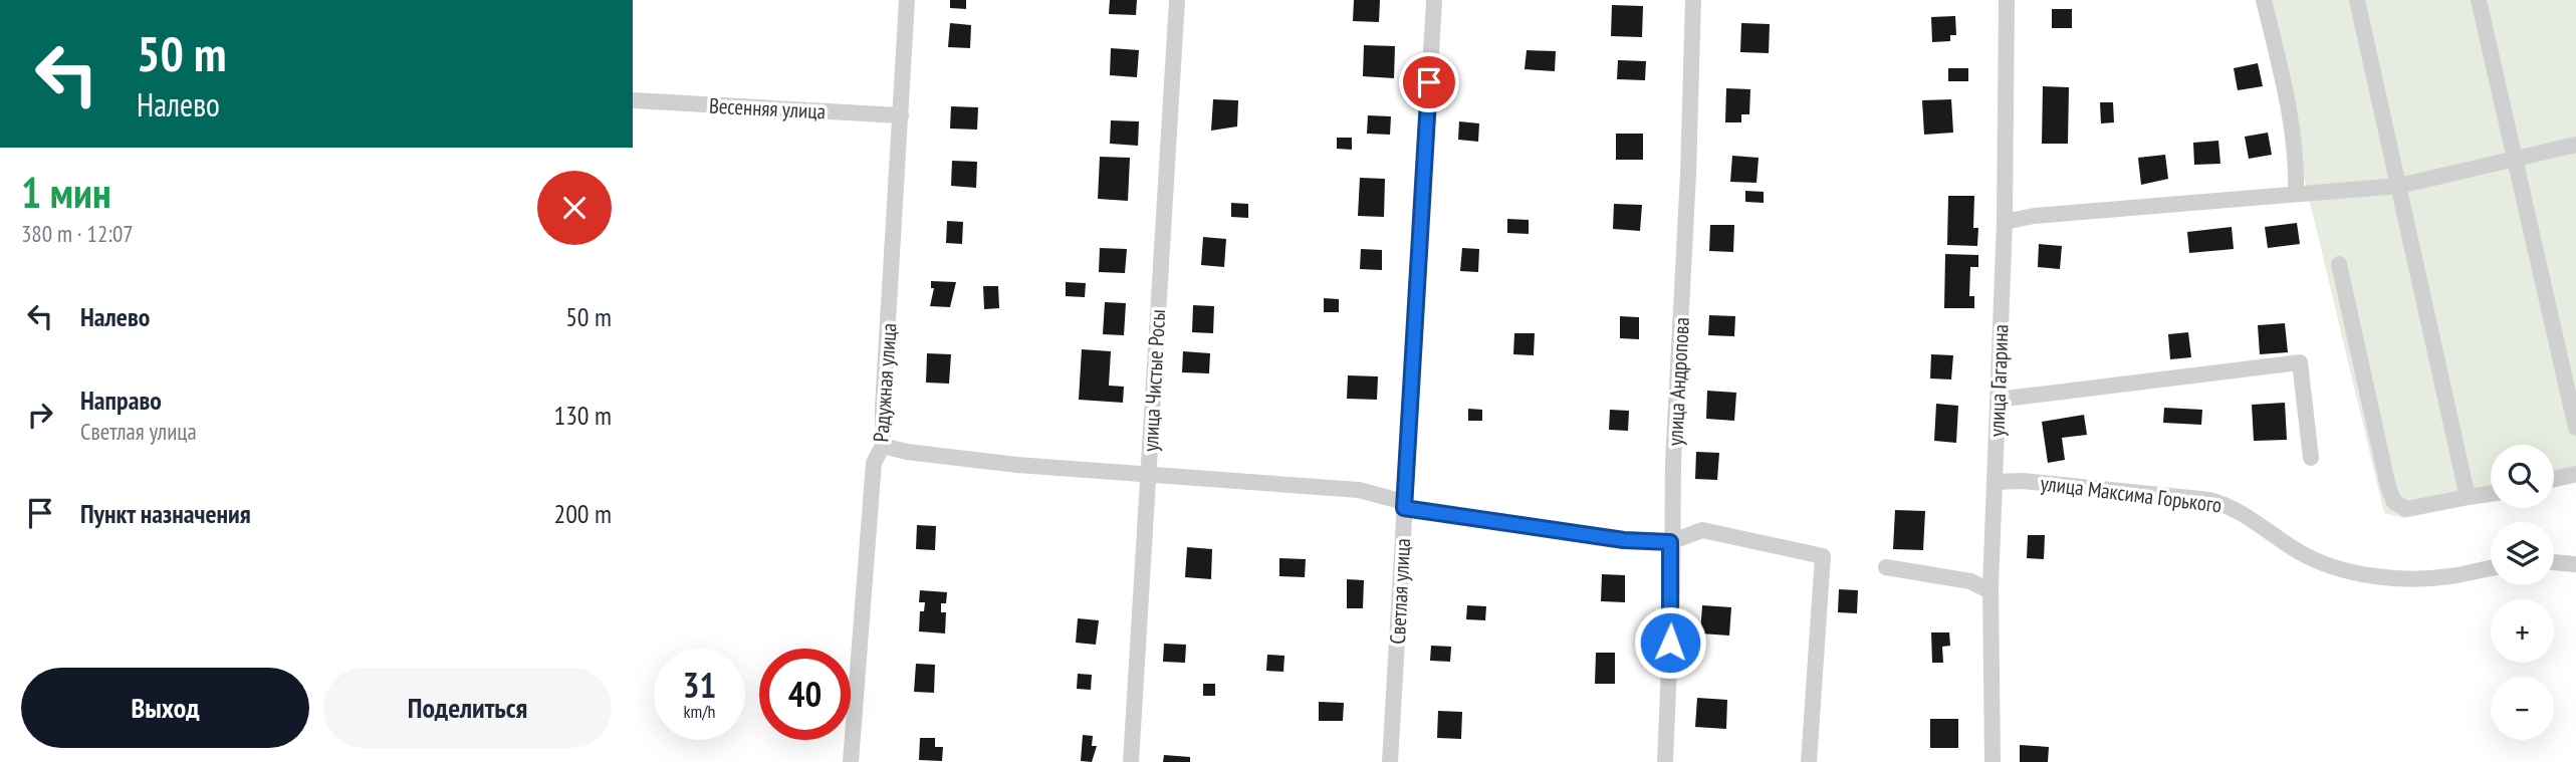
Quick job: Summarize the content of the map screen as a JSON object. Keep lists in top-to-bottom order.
{
  "streets": {
    "street": [
      "Весенняя улица",
      "улица Чистые Росы",
      "улица Гагарина",
      "улица Андропова",
      "Радужная улица",
      "улица Максима Горького",
      "Светлая улица"
    ]
  },
  "crossings": [
    ["Весенняя улица", "Радужная улица"],
    ["улица Гагарина", "улица Максима Горького"]
  ],
  "page": {
    "turn": ["50 m", "Налево"],
    "heading": ["1 мин", "380 m · 12:07"],
    "list": [
      {
        "name": "Налево",
        "value": "50 m"
      },
      {
        "name": "Направо",
        "note": "Светлая улица",
        "value": "130 m"
      },
      {
        "name": "Пункт назначения",
        "value": "200 m"
      }
    ],
    "map_buttons": ["+", "−"],
    "speed": "31 km/h",
    "limit": "40",
    "buttons": ["Выход", "Поделиться"]
  }
}
